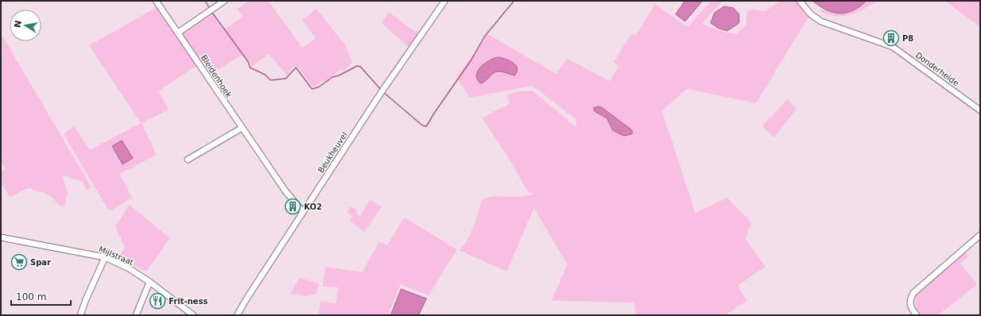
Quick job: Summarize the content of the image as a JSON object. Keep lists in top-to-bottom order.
{
  "streets": {
    "street": [
      "Donderheide",
      "Bleidenhoek",
      "Beukheuvel",
      "Mijlstraat"
    ]
  },
  "crossings": [
    ["Bleidenhoek", "Beukheuvel"]
  ],
  "places": {
    "building": ["P8", "KO2"],
    "supermarket": ["Spar"],
    "restaurant": ["Frit-ness"]
  },
  "scale_bar": "100 m",
  "north": "left"
}
